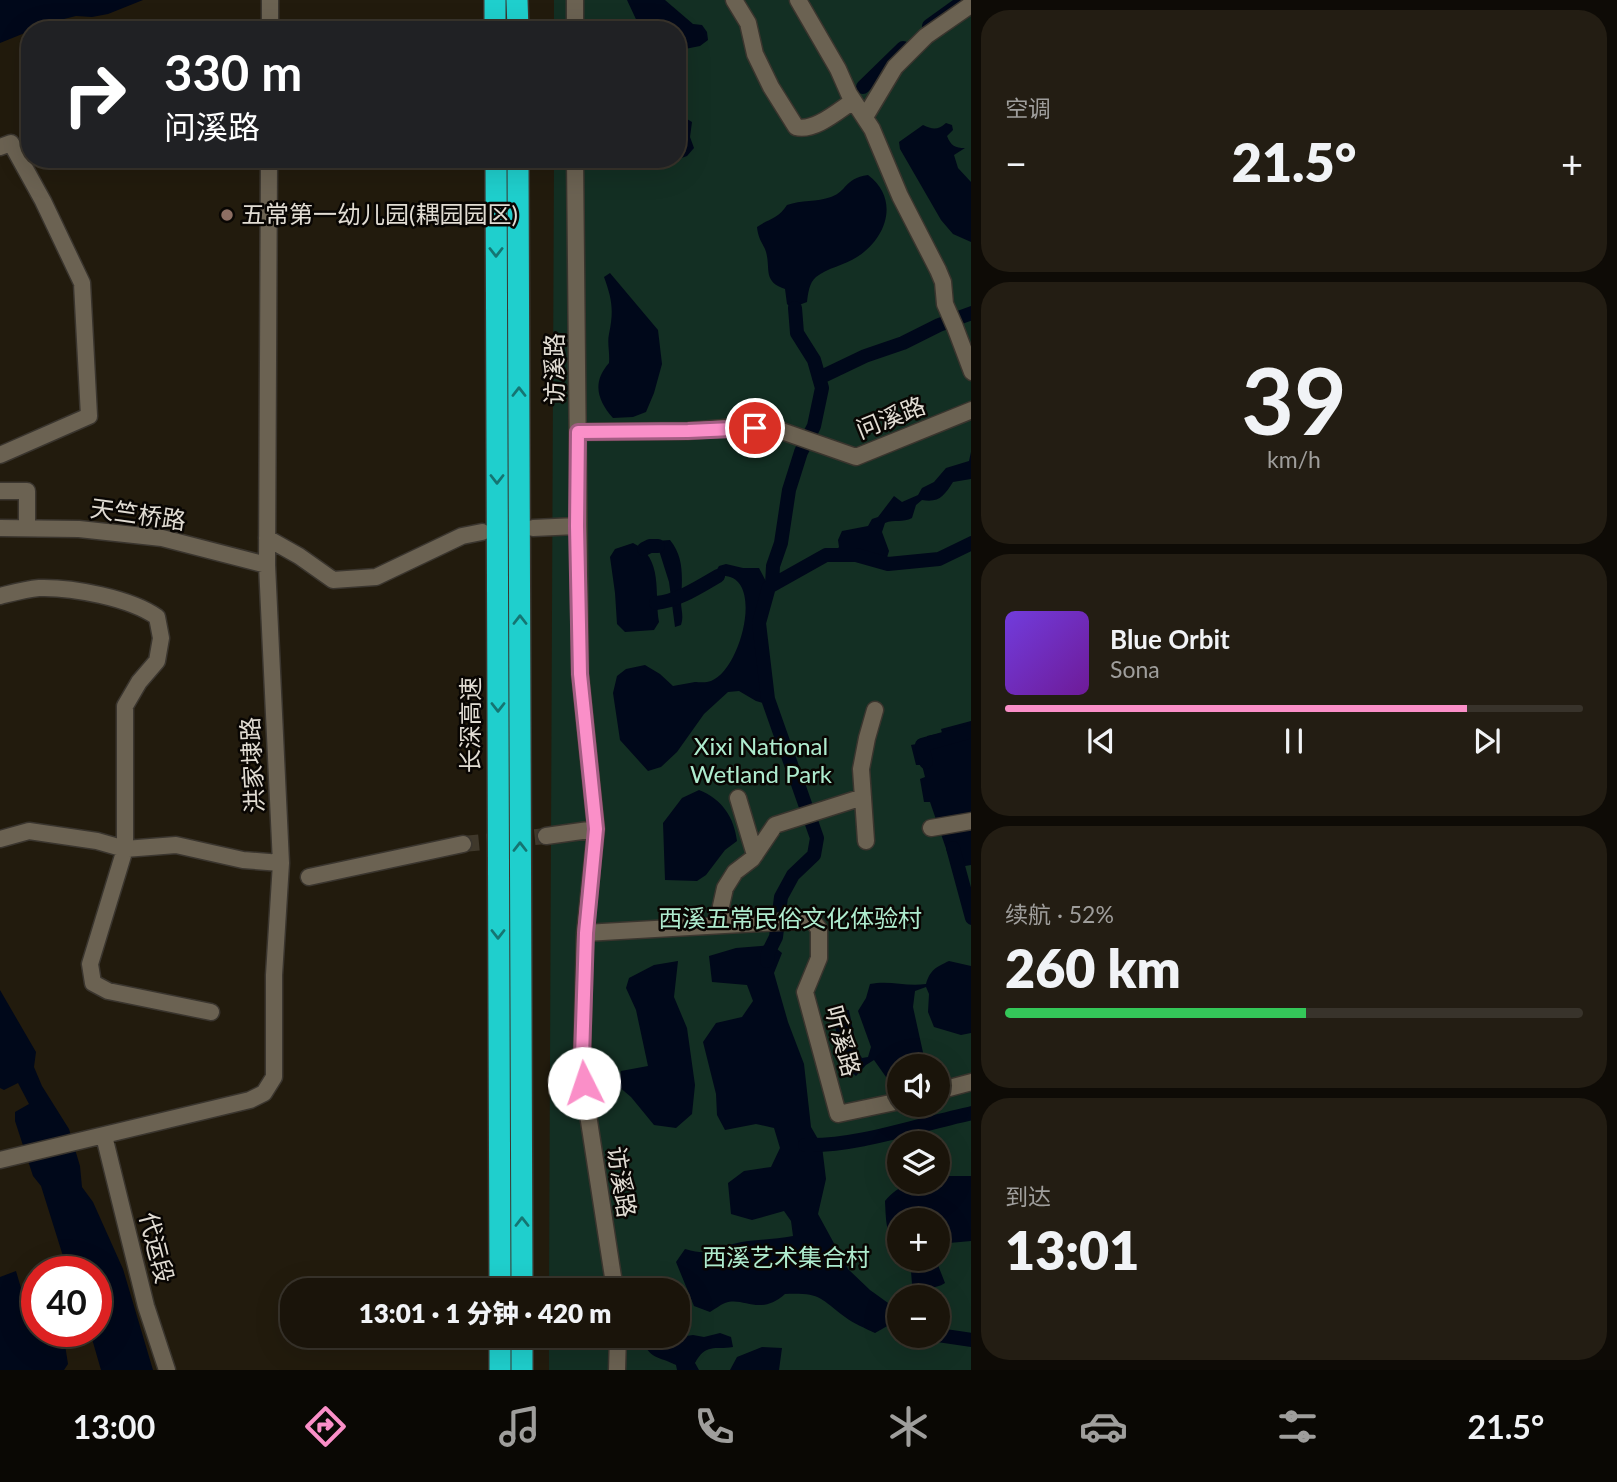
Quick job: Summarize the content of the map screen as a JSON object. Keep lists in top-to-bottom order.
{
  "streets": {
    "highway": ["长深高速"],
    "street": [
      "访溪路",
      "问溪路",
      "天竺桥路",
      "洪家埭路",
      "听溪路",
      "代运段"
    ]
  },
  "crossings": [
    ["访溪路", "问溪路"],
    ["天竺桥路", "洪家埭路"],
    ["洪家埭路", "代运段"]
  ],
  "parks": ["Xixi National Wetland Park", "西溪五常民俗文化体验村", "西溪艺术集合村"],
  "places": ["五常第一幼儿园(耦园园区)"],
  "page": {
    "tile": [
      "空调",
      ["39", "km/h"],
      ["续航 · 52%", "260 km"],
      ["到达", "13:01"]
    ],
    "turn": ["330 m", "问溪路"],
    "heat": ["−", "21.5°", "+"],
    "song": ["Blue Orbit", "Sona"],
    "map_buttons": ["+", "−"],
    "limit": "40",
    "trip": "13:01 · 1 分钟 · 420 m",
    "tabs": ["13:00", "21.5°"]
  }
}
